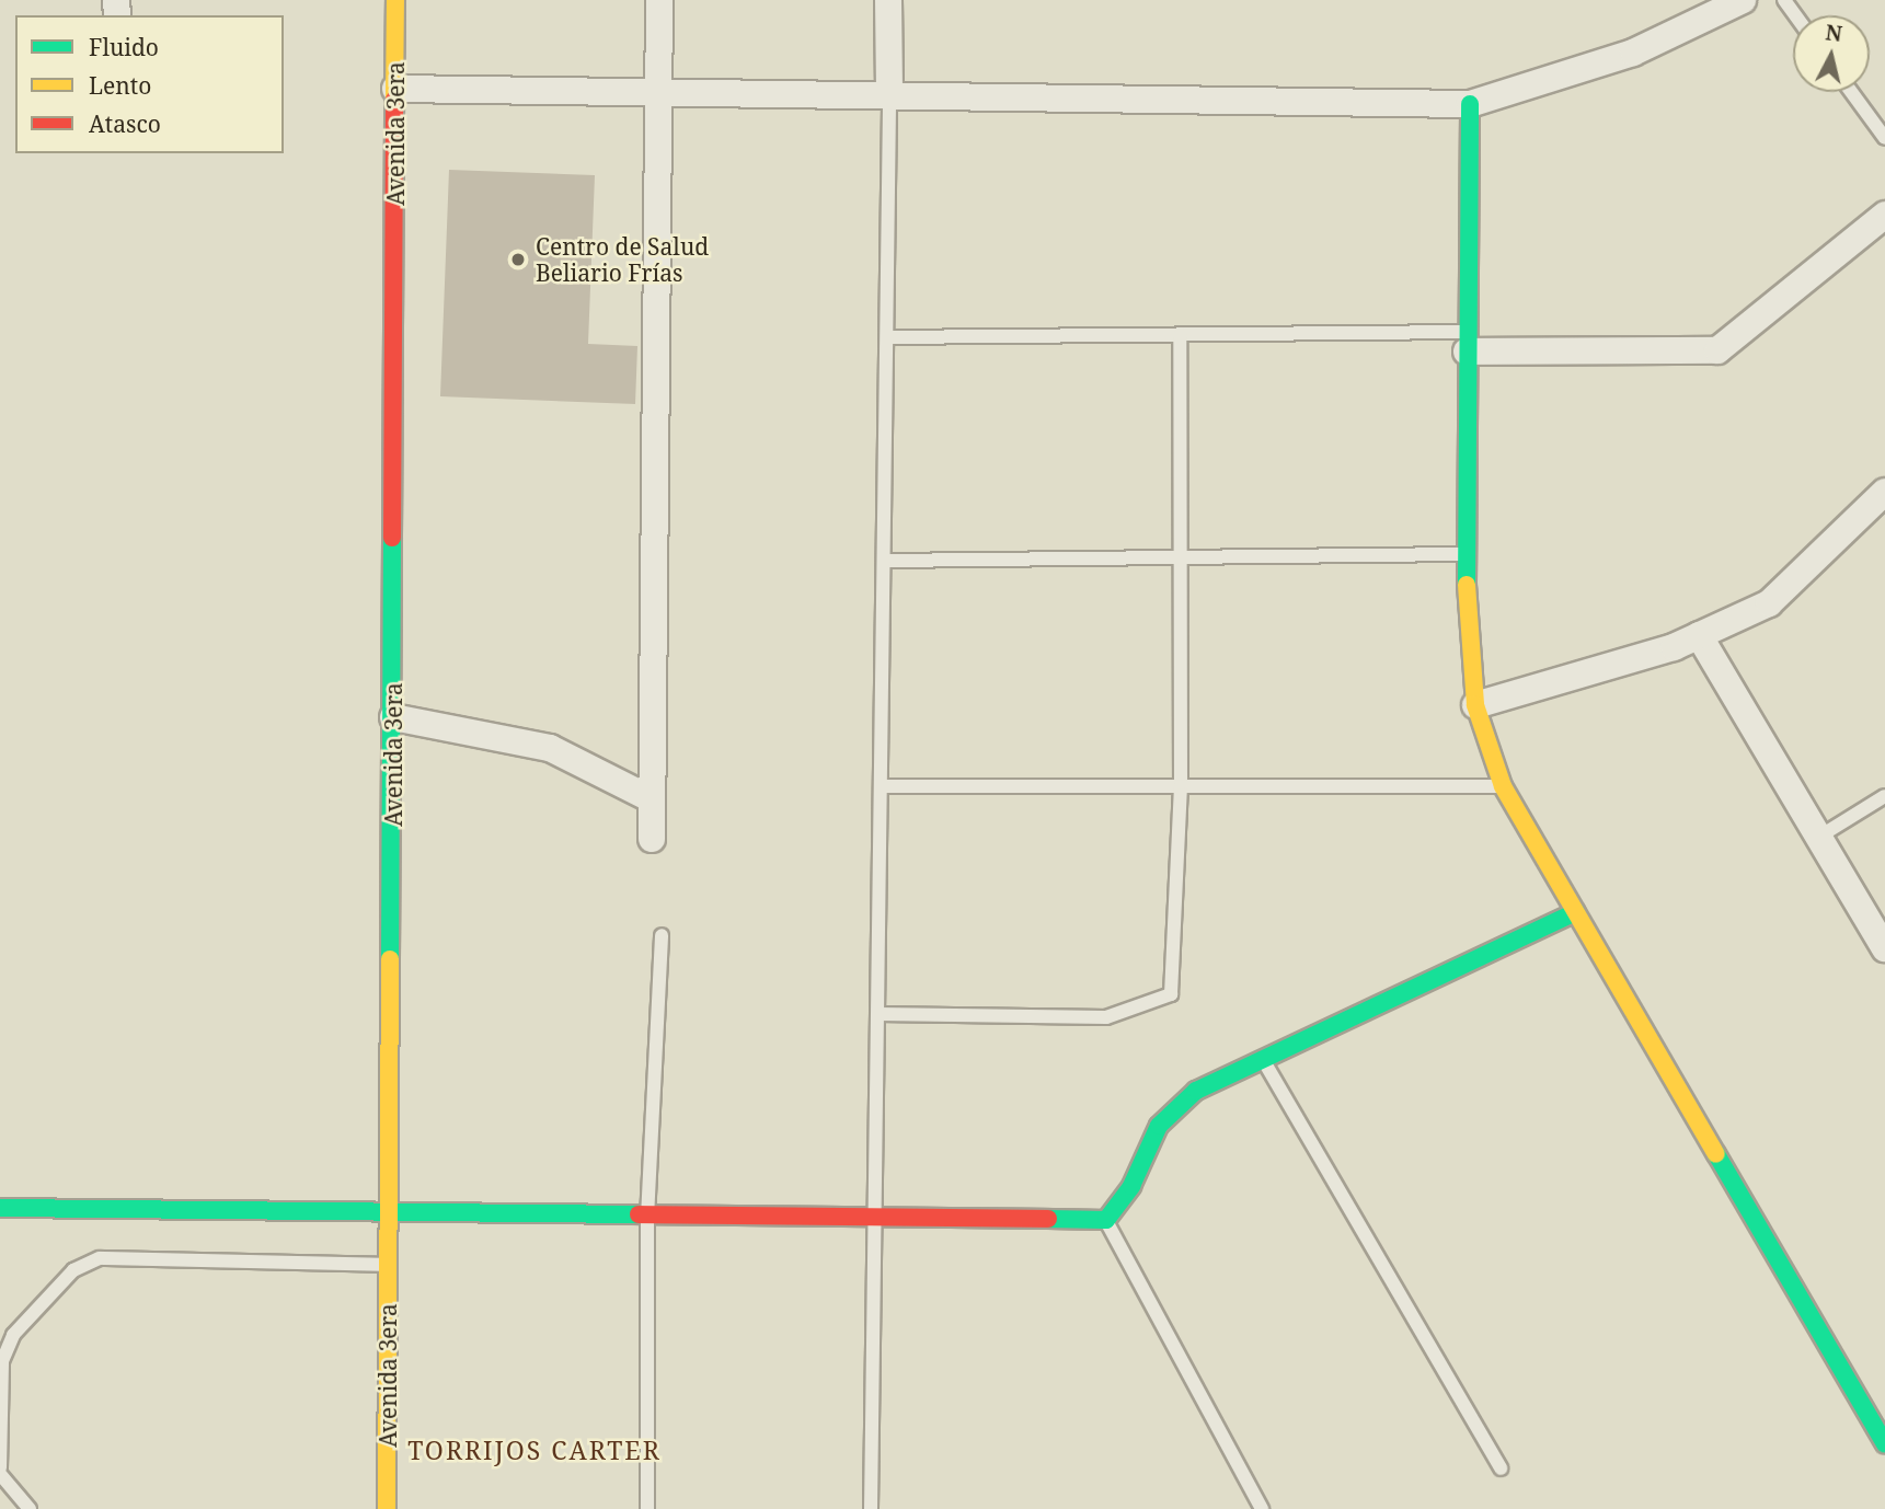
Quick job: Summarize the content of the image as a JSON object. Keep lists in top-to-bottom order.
{
  "streets": {
    "street": ["Avenida 3era"]
  },
  "districts": ["TORRIJOS CARTER"],
  "places": ["Centro de Salud Beliario Frías"],
  "legend": ["Fluido", "Lento", "Atasco"],
  "north": "top"
}
